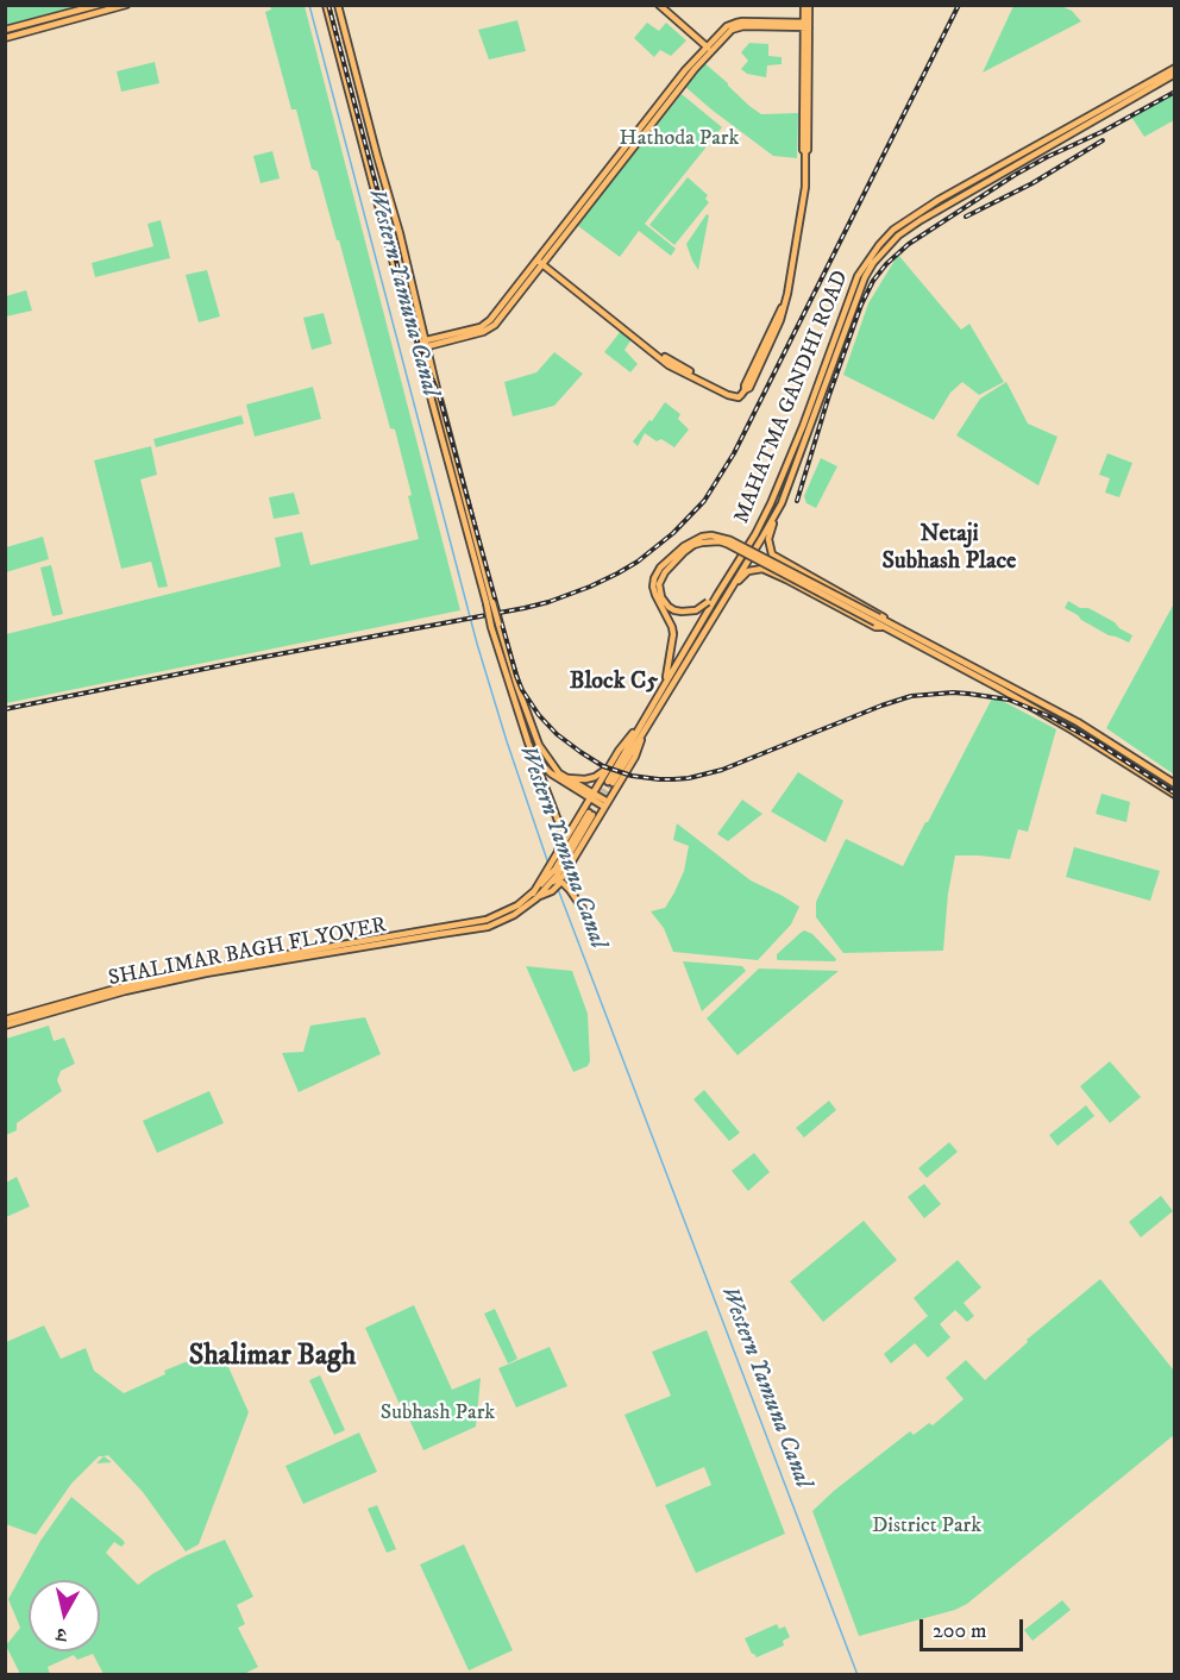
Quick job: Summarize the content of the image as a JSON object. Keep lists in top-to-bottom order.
{
  "streets": {
    "main road": ["MAHATMA GANDHI ROAD", "SHALIMAR BAGH FLYOVER"]
  },
  "districts": ["Netaji Subhash Place", "Block C5", "Shalimar Bagh"],
  "water": ["Western Yamuna Canal"],
  "parks": ["Hathoda Park", "Subhash Park", "District Park"],
  "scale_bar": "200 m",
  "north": "bottom"
}
